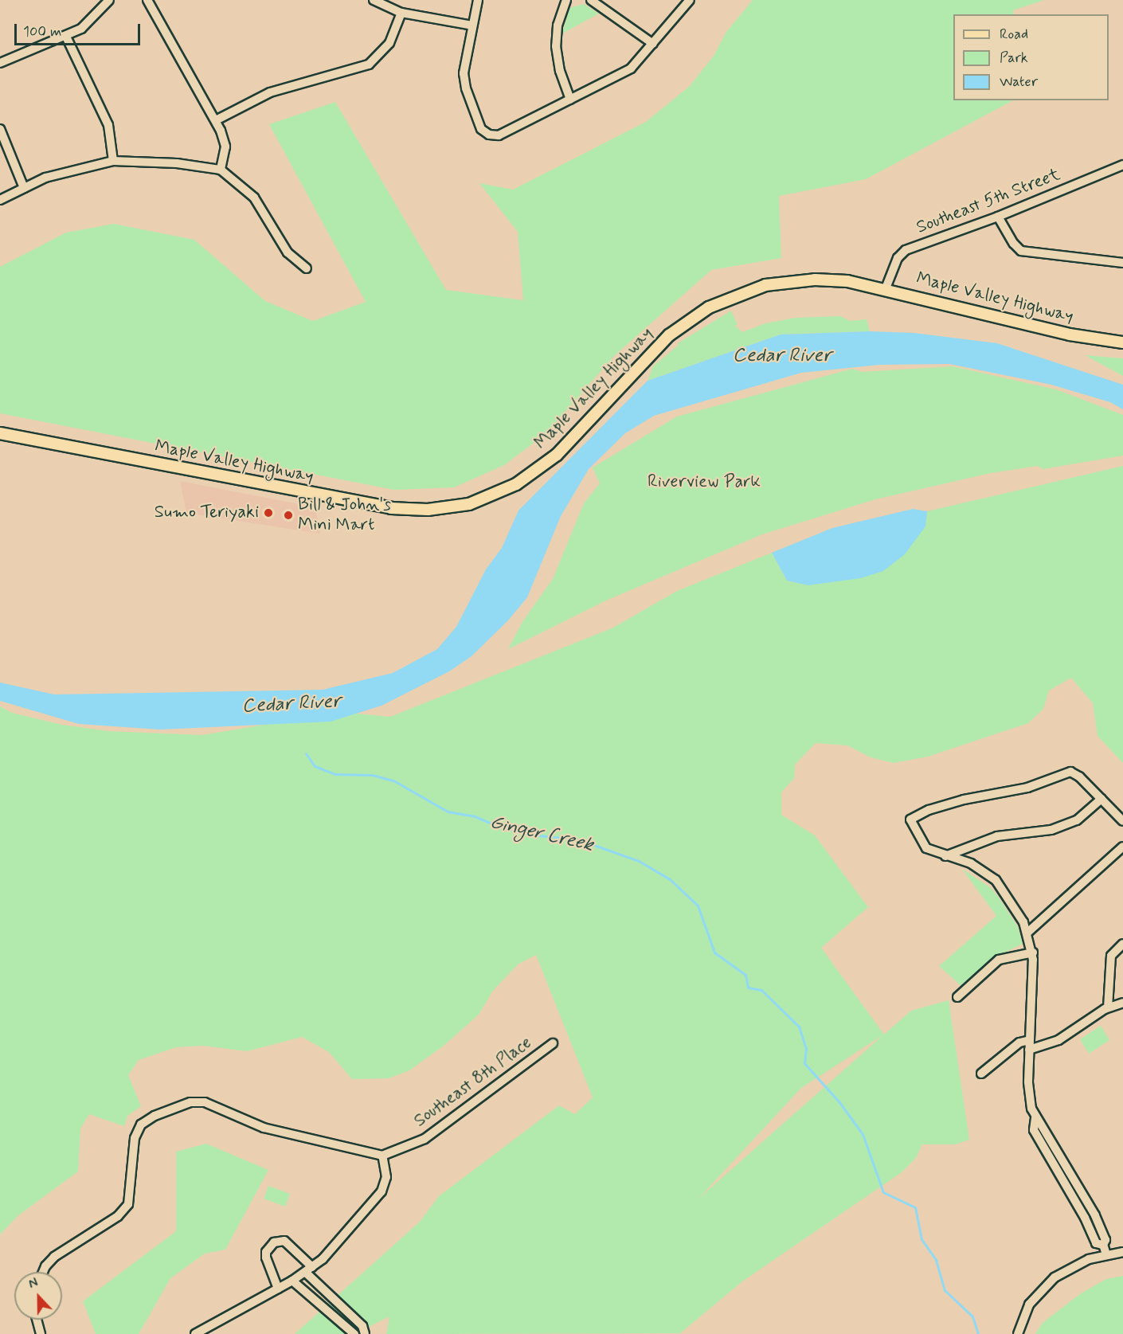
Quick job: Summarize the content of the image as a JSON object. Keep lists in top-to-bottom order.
{
  "streets": {
    "main road": ["Maple Valley Highway"],
    "street": ["Southeast 5th Street", "Southeast 8th Place"]
  },
  "crossings": [
    ["Southeast 5th Street", "Maple Valley Highway"]
  ],
  "water": ["Cedar River", "Ginger Creek"],
  "parks": ["Riverview Park"],
  "places": ["Sumo Teriyaki", "Bill & John's Mini Mart"],
  "legend": ["Road", "Park", "Water"],
  "scale_bar": "100 m",
  "north": "top"
}
